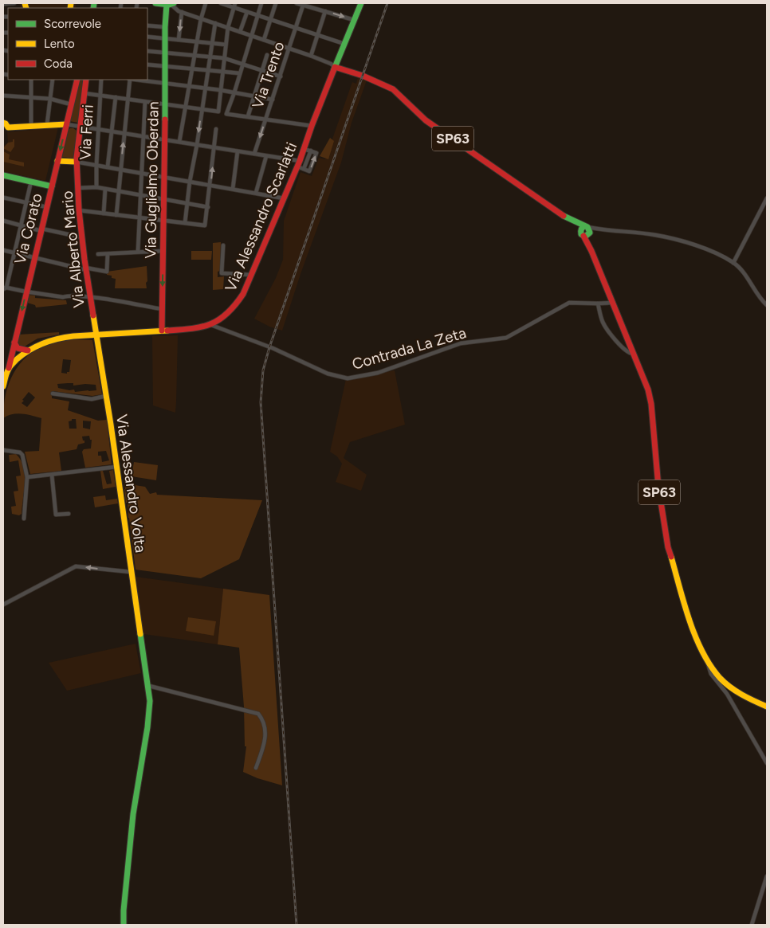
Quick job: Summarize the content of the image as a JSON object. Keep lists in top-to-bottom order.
{
  "streets": {
    "main road": [
      "SP63",
      "Via Guglielmo Oberdan",
      "Via Alessandro Scarlatti",
      "Via Corato",
      "Via Alberto Mario",
      "Via Alessandro Volta"
    ],
    "street": ["Via Trento", "Via Ferri", "Contrada La Zeta"]
  },
  "crossings": [
    ["SP63", "Via Alessandro Scarlatti"],
    ["SP63", "Contrada La Zeta"],
    ["Via Guglielmo Oberdan", "Via Alessandro Scarlatti"],
    ["Via Alessandro Scarlatti", "Via Corato"],
    ["Via Alessandro Scarlatti", "Via Alberto Mario"],
    ["Via Alessandro Scarlatti", "Contrada La Zeta"],
    ["Via Alessandro Scarlatti", "Via Alessandro Volta"],
    ["Via Alberto Mario", "Via Alessandro Volta"]
  ],
  "legend": ["Scorrevole", "Lento", "Coda"]
}
